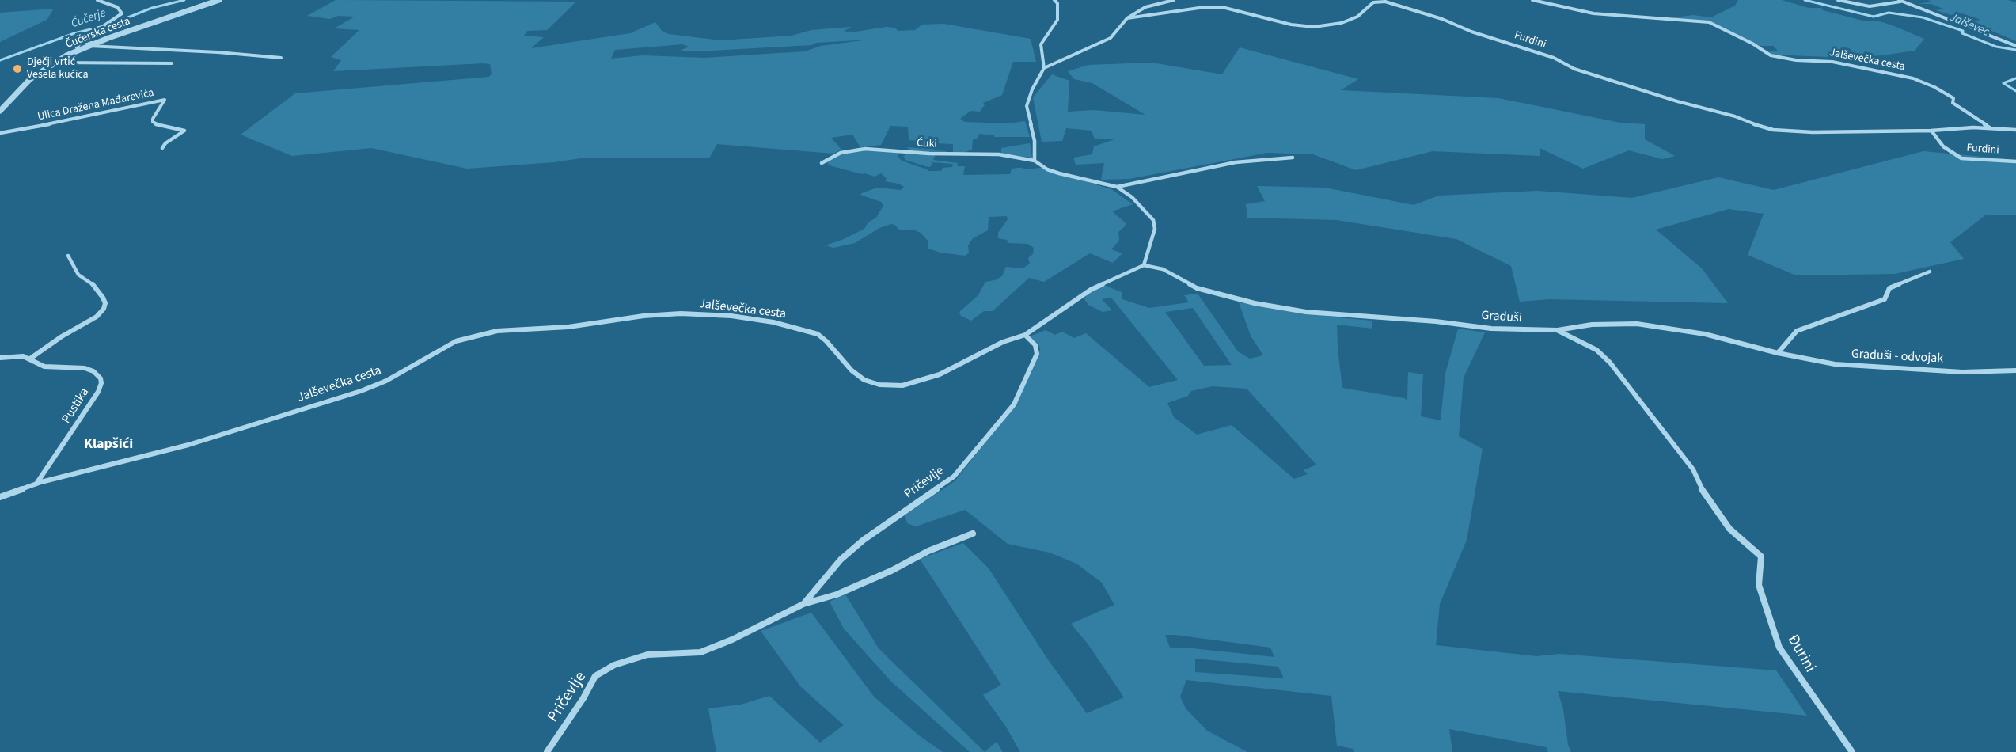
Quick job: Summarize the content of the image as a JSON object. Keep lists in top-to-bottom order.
{
  "streets": {
    "street": [
      "Čučerska cesta",
      "Furdini",
      "Jalševečka cesta",
      "Ulica Dražena Mađarevića",
      "Ćuki",
      "Graduši",
      "Graduši - odvojak",
      "Pustika",
      "Pričevlje",
      "Đurini"
    ]
  },
  "crossings": [
    ["Furdini", "Jalševečka cesta"],
    ["Jalševečka cesta", "Graduši"],
    ["Jalševečka cesta", "Pustika"],
    ["Jalševečka cesta", "Pričevlje"],
    ["Graduši", "Graduši - odvojak"],
    ["Graduši", "Đurini"]
  ],
  "districts": ["Klapšići"],
  "water": ["Čučerje", "Jalševec"],
  "places": ["Dječji vrtić Vesela kućica"]
}
